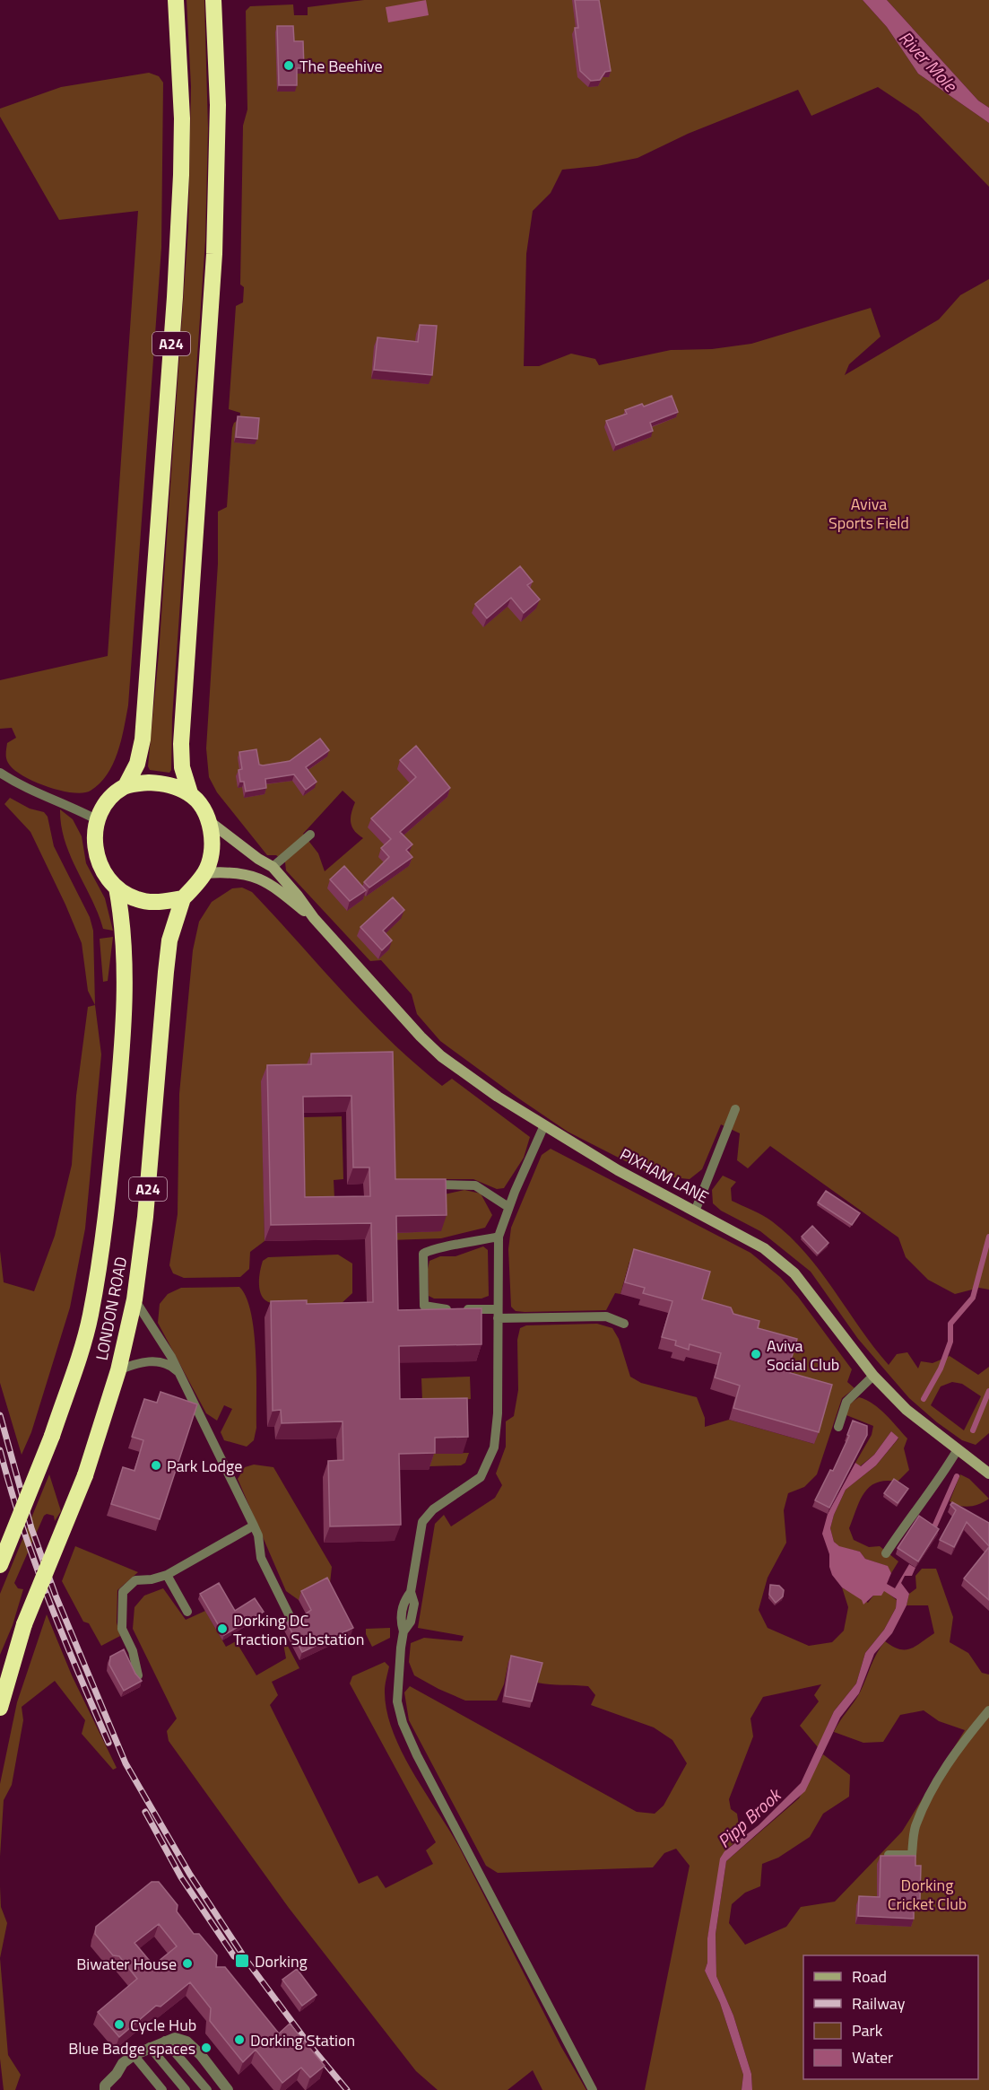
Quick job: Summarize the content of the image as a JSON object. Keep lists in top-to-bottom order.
{
  "streets": {
    "highway": ["A24", "LONDON ROAD"],
    "main road": ["PIXHAM LANE"]
  },
  "crossings": [
    ["A24", "PIXHAM LANE"],
    ["A24", "LONDON ROAD"],
    ["PIXHAM LANE", "LONDON ROAD"]
  ],
  "water": ["River Mole", "Pipp Brook"],
  "parks": ["Aviva Sports Field", "Dorking Cricket Club"],
  "places": {
    "other": [
      "The Beehive",
      "Aviva Social Club",
      "Park Lodge",
      "Dorking DC Traction Substation",
      "Biwater House",
      "Cycle Hub",
      "Dorking Station",
      "Blue Badge spaces"
    ],
    "transit": ["Dorking"]
  },
  "legend": [
    "Road",
    "Railway",
    "Park",
    "Water"
  ]
}
